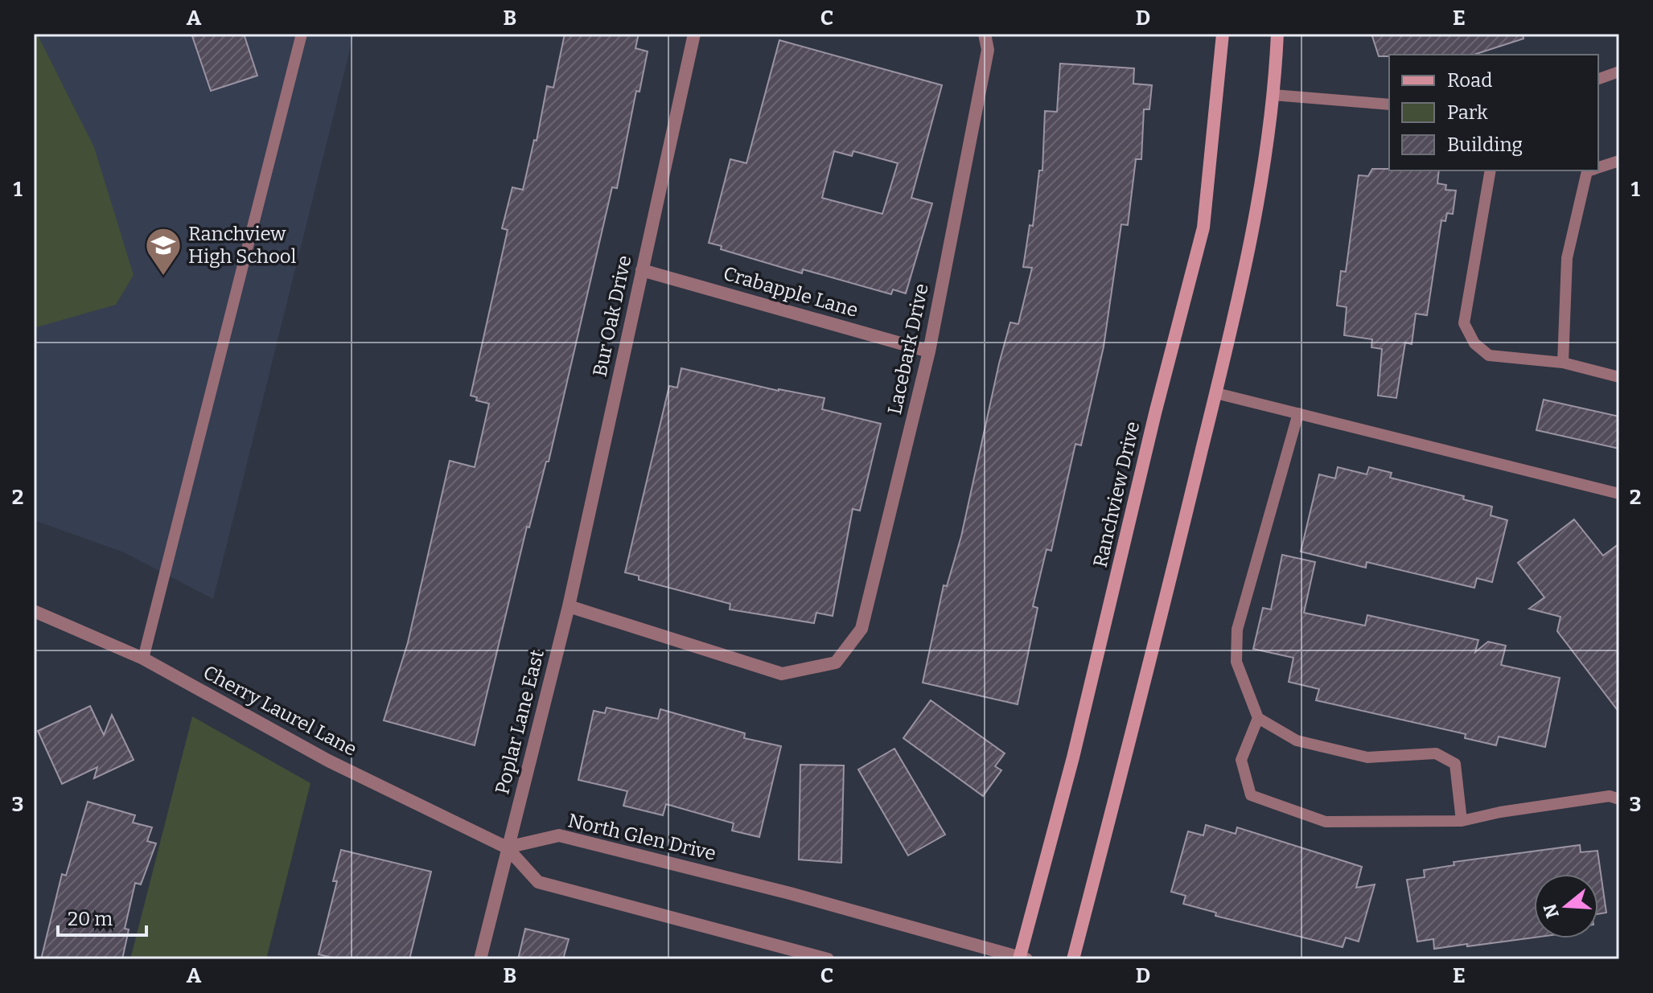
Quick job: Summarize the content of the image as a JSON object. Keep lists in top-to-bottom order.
{
  "streets": {
    "street": [
      "Crabapple Lane",
      "Bur Oak Drive",
      "Lacebark Drive",
      "Ranchview Drive",
      "Cherry Laurel Lane",
      "Poplar Lane East",
      "North Glen Drive"
    ]
  },
  "crossings": [
    ["Crabapple Lane", "Bur Oak Drive"],
    ["Crabapple Lane", "Lacebark Drive"],
    ["Bur Oak Drive", "Lacebark Drive"],
    ["Bur Oak Drive", "Poplar Lane East"],
    ["Lacebark Drive", "Poplar Lane East"],
    ["Ranchview Drive", "North Glen Drive"],
    ["Cherry Laurel Lane", "Poplar Lane East"],
    ["Cherry Laurel Lane", "North Glen Drive"],
    ["Poplar Lane East", "North Glen Drive"]
  ],
  "places": {
    "school or university": ["Ranchview High School"]
  },
  "legend": ["Road", "Park", "Building"],
  "scale_bar": "20 m",
  "north": "left",
  "grid": {
    "columns": [
      "A",
      "B",
      "C",
      "D",
      "E"
    ],
    "rows": ["1", "2", "3"]
  }
}
